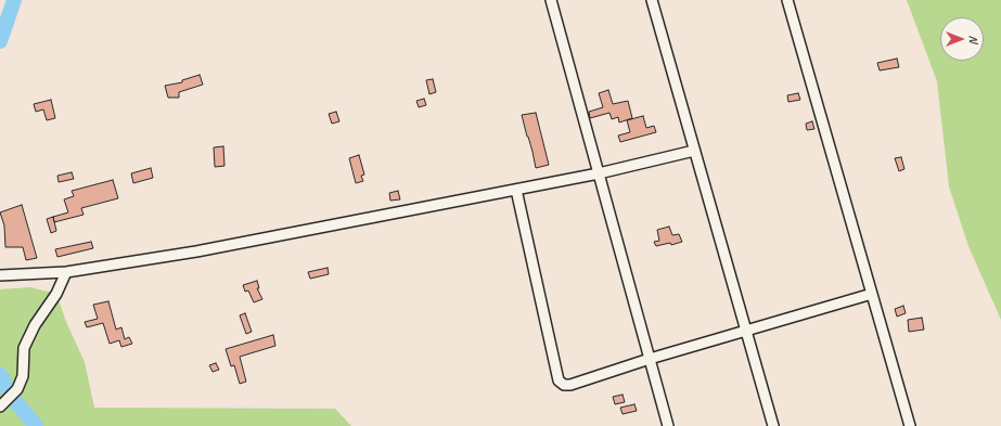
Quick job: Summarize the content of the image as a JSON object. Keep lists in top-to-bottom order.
{
  "north": "right"
}
